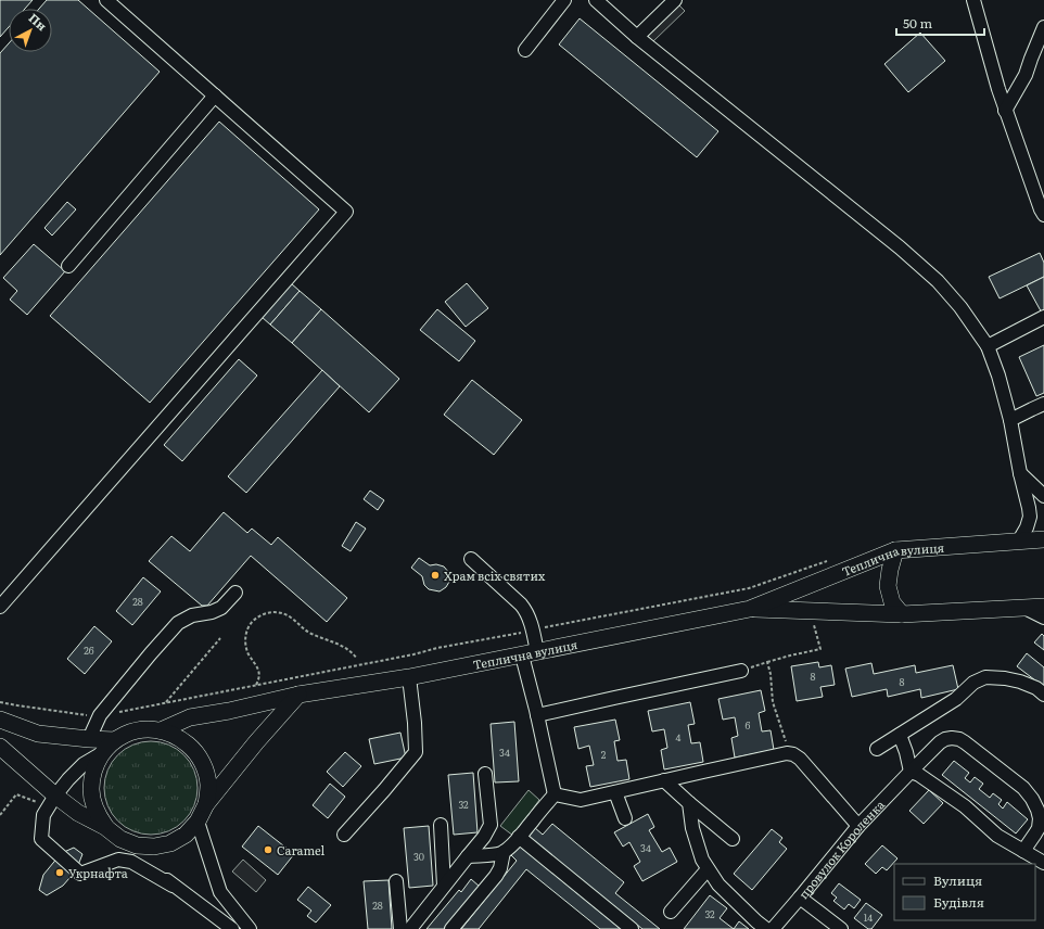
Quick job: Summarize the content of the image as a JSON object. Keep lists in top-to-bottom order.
{
  "streets": {
    "main road": ["Теплична вулиця"],
    "street": ["провулок Короленка"]
  },
  "places": ["Храм всіх святих", "Caramel", "Укрнафта"],
  "house_numbers": [
    "28",
    "26",
    "8",
    "8",
    "6",
    "4",
    "34",
    "2",
    "32",
    "34",
    "30",
    "28",
    "32",
    "14"
  ],
  "legend": ["Вулиця", "Будівля"],
  "scale_bar": "50 m",
  "north": "top right"
}
